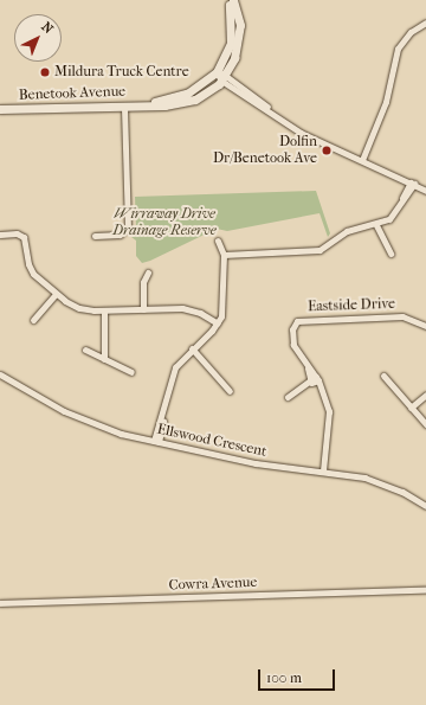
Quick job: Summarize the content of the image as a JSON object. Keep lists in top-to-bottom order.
{
  "streets": {
    "main road": ["Benetook Avenue"],
    "street": ["Eastside Drive", "Ellswood Crescent", "Cowra Avenue"]
  },
  "crossings": [
    ["Eastside Drive", "Ellswood Crescent"]
  ],
  "parks": ["Wirraway Drive Drainage Reserve"],
  "places": ["Mildura Truck Centre", "Dolfin Dr/Benetook Ave"],
  "scale_bar": "100 m",
  "north": "top right"
}
